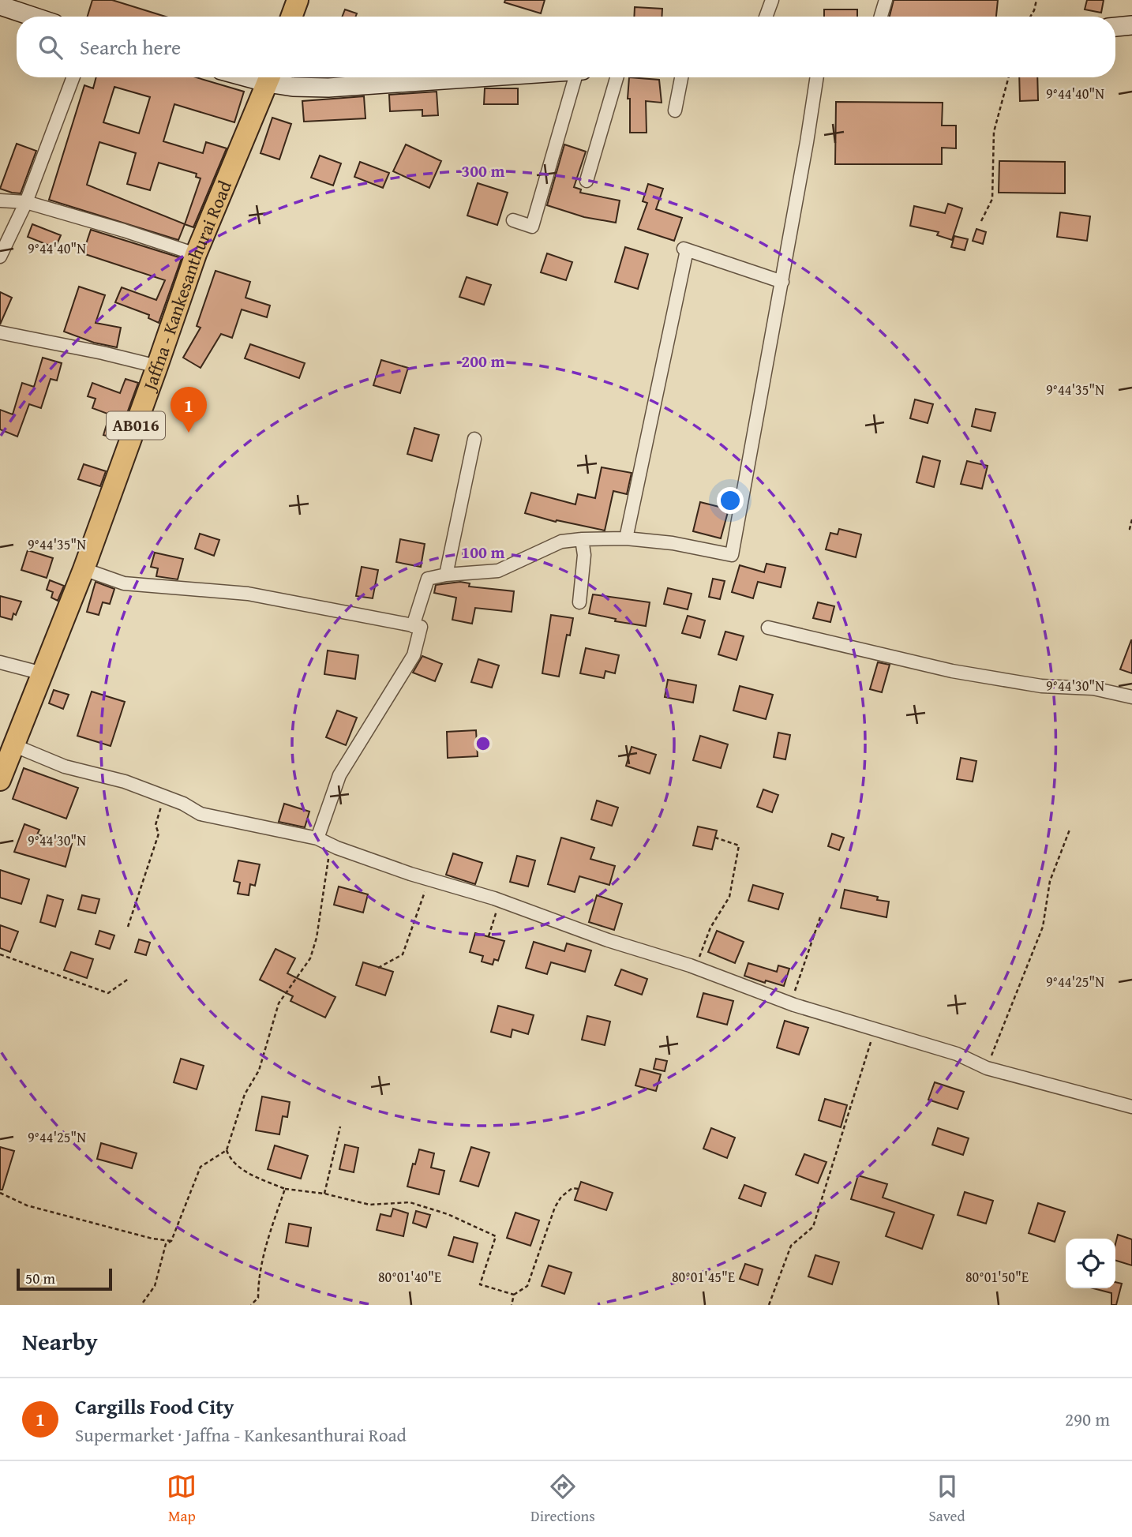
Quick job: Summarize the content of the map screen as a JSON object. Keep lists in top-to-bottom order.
{
  "streets": {
    "main road": ["Jaffna - Kankesanthurai Road", "AB016"]
  },
  "scale_bar": "50 m",
  "page": {
    "search": "Search here",
    "pins": "1",
    "scale": "50 m",
    "heading": "Nearby",
    "list": [
      {
        "mark": "1",
        "name": "Cargills Food City",
        "note": "Supermarket · Jaffna - Kankesanthurai Road",
        "value": "290 m"
      }
    ],
    "nav": ["Map", "Directions", "Saved"]
  },
  "coordinates": [
    "9°44'40\"N",
    "9°44'35\"N",
    "9°44'30\"N",
    "9°44'25\"N",
    "80°01'40\"E",
    "80°01'45\"E",
    "80°01'50\"E"
  ],
  "rings": ["300 m", "200 m", "100 m"]
}
